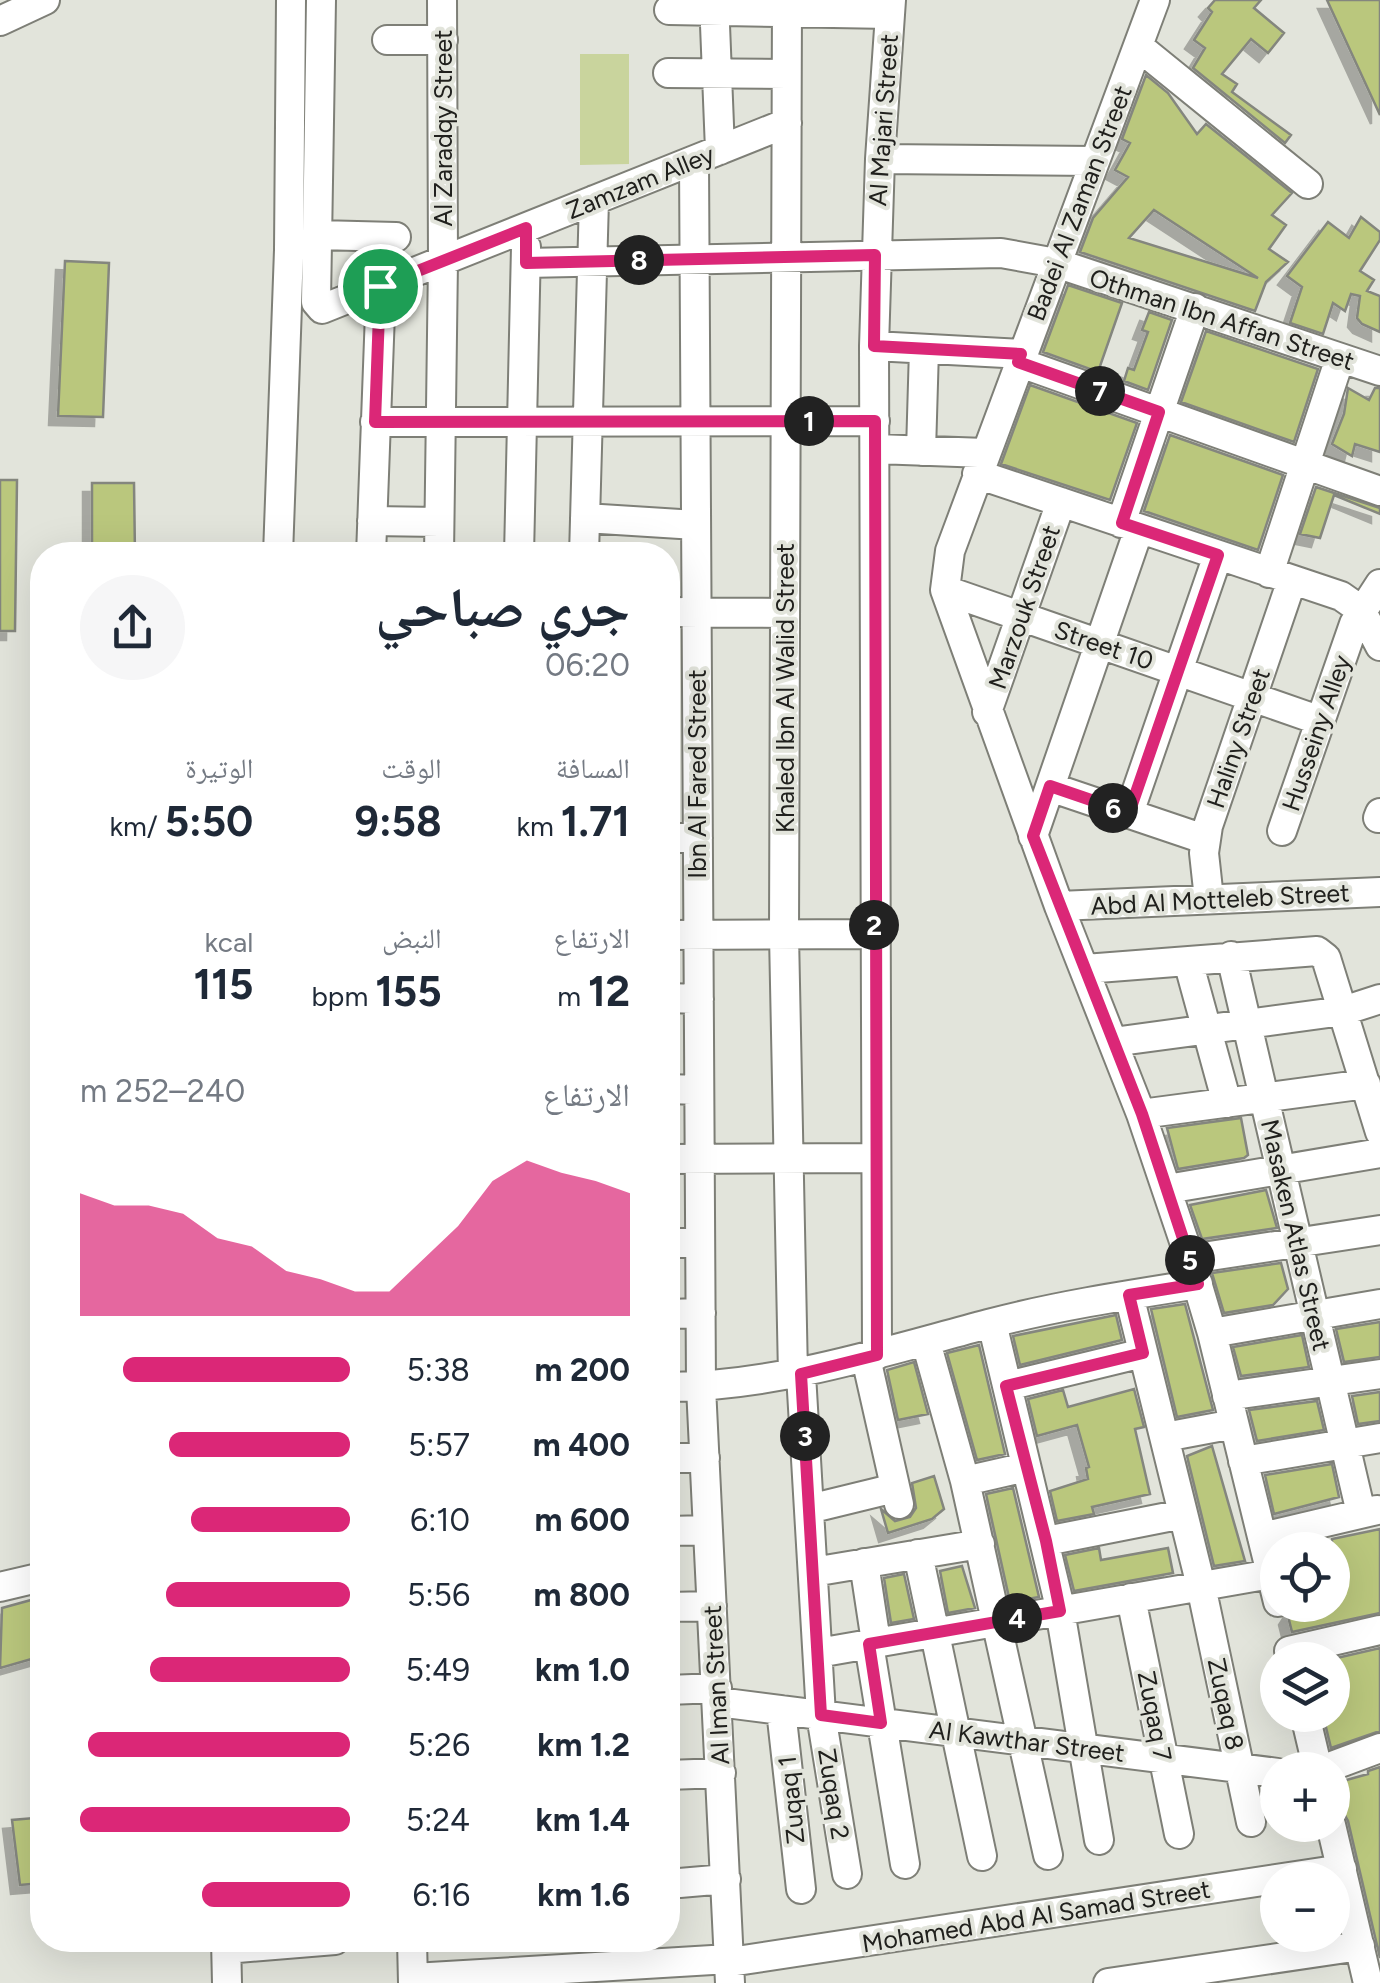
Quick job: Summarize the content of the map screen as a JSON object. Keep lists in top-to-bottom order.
{
  "streets": {
    "street": [
      "Al Majari Street",
      "Al Zaradqy Street",
      "Zamzam Alley",
      "Badei Al Zaman Street",
      "Othman Ibn Affan Street",
      "Marzouk Street",
      "Street 10",
      "Khaled Ibn Al Walid Street",
      "Husseiny Alley",
      "Haliny Street",
      "Ibn Al Fared Street",
      "Abd Al Motteleb Street",
      "Masaken Atlas Street",
      "Al Iman Street",
      "Zuqaq 8",
      "Zuqaq 7",
      "Al Kawthar Street",
      "Zuqaq 2",
      "Zuqaq 1",
      "Mohamed Abd Al Samad Street"
    ]
  },
  "crossings": [
    ["Al Majari Street", "Othman Ibn Affan Street"],
    ["Al Majari Street", "Khaled Ibn Al Walid Street"],
    ["Al Zaradqy Street", "Zamzam Alley"],
    ["Zamzam Alley", "Khaled Ibn Al Walid Street"],
    ["Zamzam Alley", "Ibn Al Fared Street"],
    ["Badei Al Zaman Street", "Othman Ibn Affan Street"],
    ["Badei Al Zaman Street", "Marzouk Street"],
    ["Badei Al Zaman Street", "Street 10"],
    ["Badei Al Zaman Street", "Abd Al Motteleb Street"],
    ["Othman Ibn Affan Street", "Khaled Ibn Al Walid Street"],
    ["Othman Ibn Affan Street", "Haliny Street"],
    ["Othman Ibn Affan Street", "Ibn Al Fared Street"],
    ["Marzouk Street", "Street 10"],
    ["Street 10", "Husseiny Alley"],
    ["Street 10", "Haliny Street"],
    ["Khaled Ibn Al Walid Street", "Zuqaq 2"],
    ["Haliny Street", "Abd Al Motteleb Street"],
    ["Ibn Al Fared Street", "Al Iman Street"],
    ["Al Iman Street", "Al Kawthar Street"],
    ["Al Iman Street", "Mohamed Abd Al Samad Street"],
    ["Zuqaq 8", "Al Kawthar Street"],
    ["Zuqaq 7", "Al Kawthar Street"],
    ["Al Kawthar Street", "Zuqaq 2"],
    ["Al Kawthar Street", "Zuqaq 1"]
  ],
  "page": {
    "pins": [
      "8",
      "7",
      "1",
      "6",
      "2",
      "5",
      "3",
      "4"
    ],
    "heading": ["جري صباحي", "06:20"],
    "stats": [
      ["المسافة", "1.71 km"],
      ["الوقت", "9:58"],
      ["الوتيرة", "5:50 /km"],
      ["الارتفاع", "12 m"],
      ["النبض", "155 bpm"],
      ["kcal", "115"]
    ],
    "chart": ["الارتفاع", "240–252 m"],
    "list": [
      {
        "name": "200 m",
        "note": "5:38"
      },
      {
        "name": "400 m",
        "note": "5:57"
      },
      {
        "name": "600 m",
        "note": "6:10"
      },
      {
        "name": "800 m",
        "note": "5:56"
      },
      {
        "name": "1.0 km",
        "note": "5:49"
      },
      {
        "name": "1.2 km",
        "note": "5:26"
      },
      {
        "name": "1.4 km",
        "note": "5:24"
      },
      {
        "name": "1.6 km",
        "note": "6:16"
      }
    ],
    "map_buttons": ["+", "−"]
  }
}
